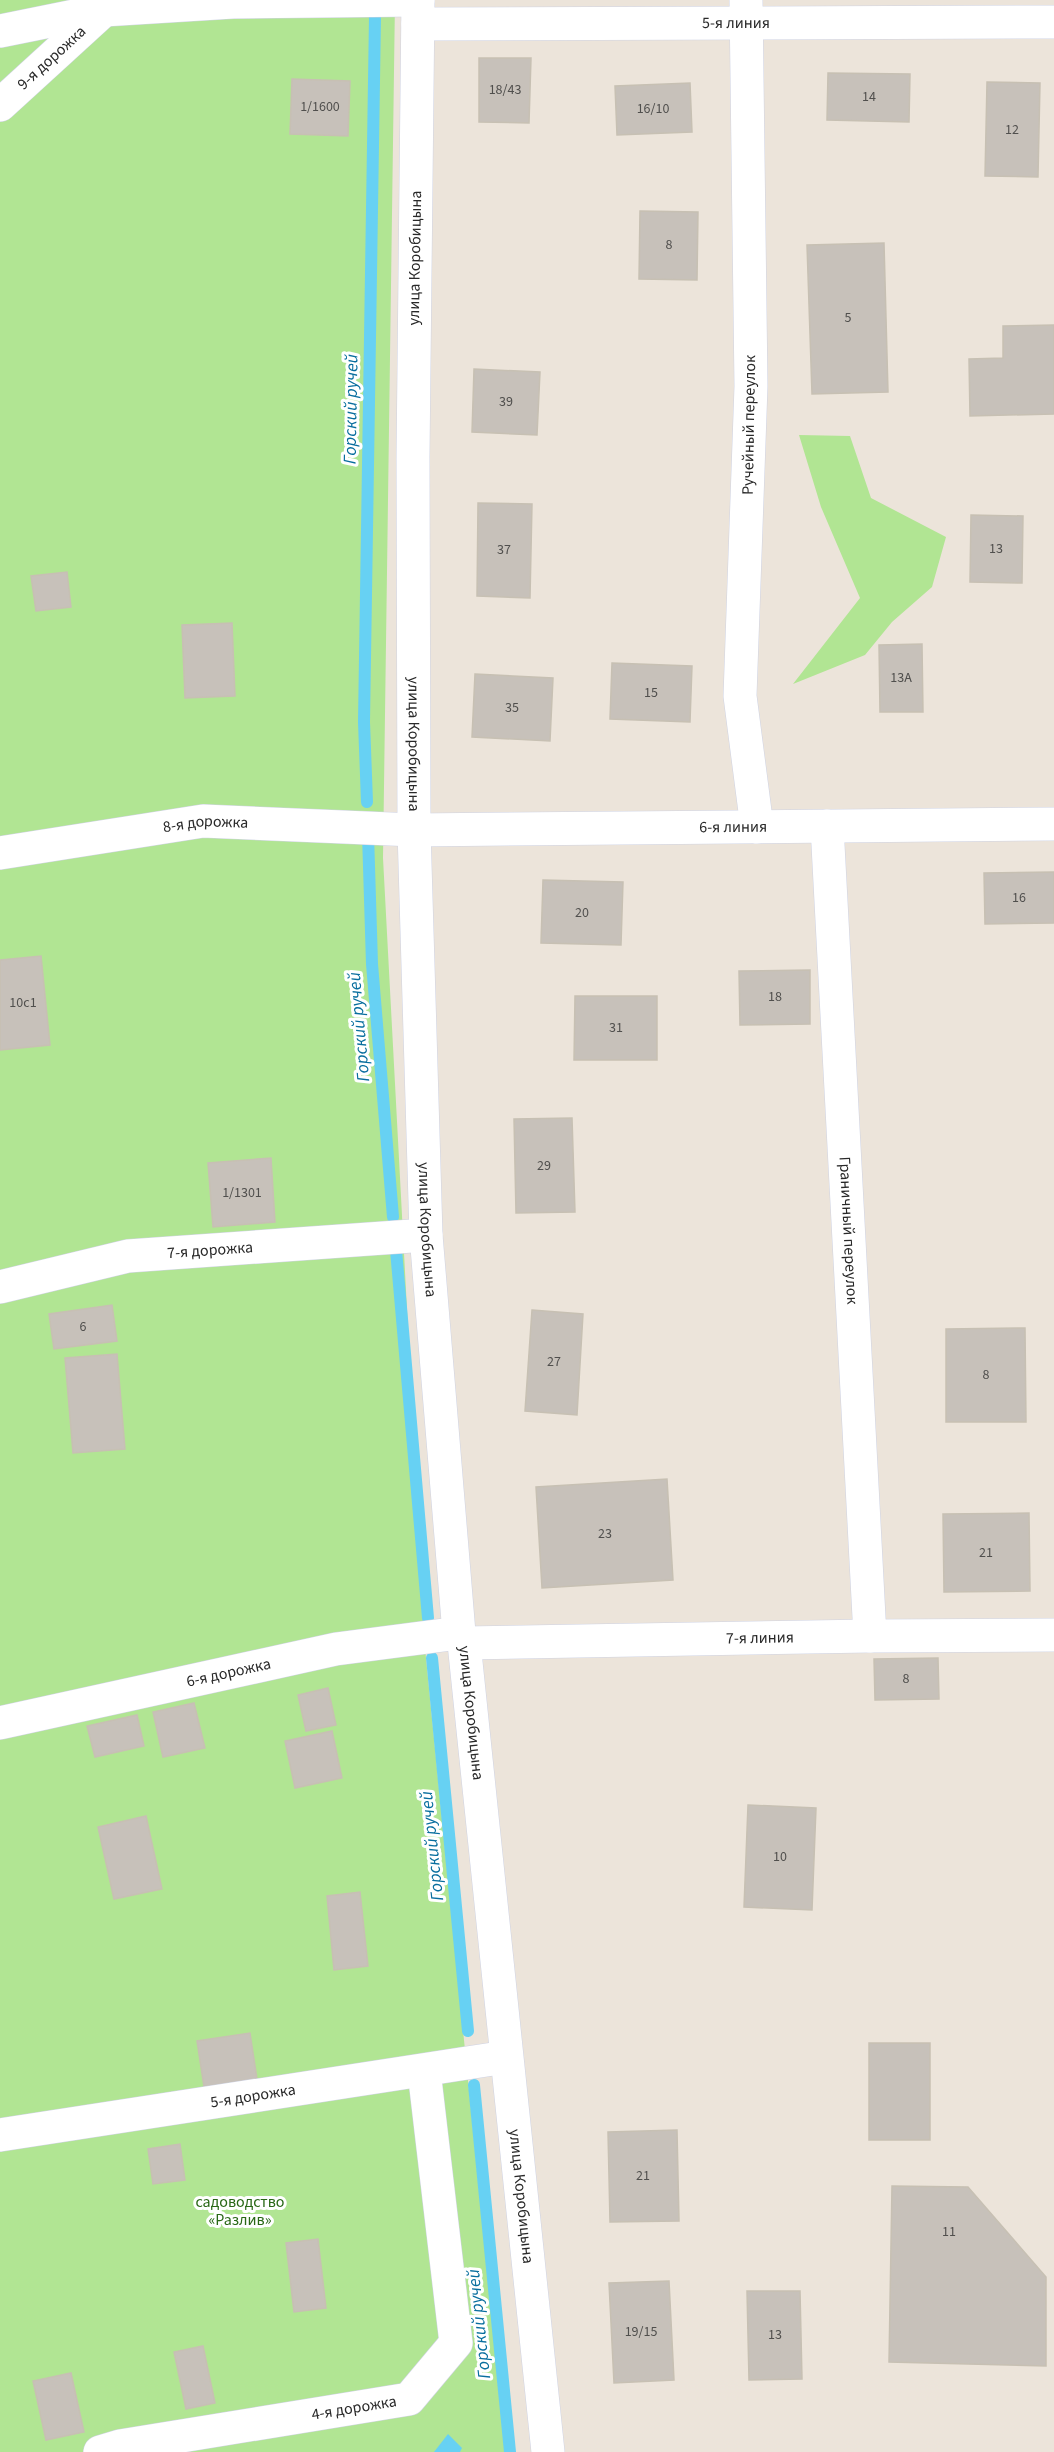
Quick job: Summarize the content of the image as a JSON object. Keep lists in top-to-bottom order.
{
  "streets": {
    "street": [
      "5-я линия",
      "9-я дорожка",
      "улица Коробицына",
      "Ручейный переулок",
      "8-я дорожка",
      "6-я линия",
      "Граничный переулок",
      "7-я дорожка",
      "7-я линия",
      "6-я дорожка",
      "5-я дорожка",
      "4-я дорожка"
    ]
  },
  "crossings": [
    ["5-я линия", "9-я дорожка"],
    ["5-я линия", "улица Коробицына"],
    ["5-я линия", "Ручейный переулок"],
    ["улица Коробицына", "8-я дорожка"],
    ["улица Коробицына", "6-я линия"],
    ["улица Коробицына", "7-я дорожка"],
    ["улица Коробицына", "7-я линия"],
    ["улица Коробицына", "6-я дорожка"],
    ["улица Коробицына", "5-я дорожка"],
    ["Ручейный переулок", "6-я линия"],
    ["8-я дорожка", "6-я линия"],
    ["6-я линия", "Граничный переулок"],
    ["Граничный переулок", "7-я линия"],
    ["7-я линия", "6-я дорожка"],
    ["5-я дорожка", "4-я дорожка"]
  ],
  "water": ["Горский ручей"],
  "parks": ["садоводство «Разлив»"],
  "house_numbers": [
    "18/43",
    "14",
    "1/1600",
    "16/10",
    "12",
    "8",
    "5",
    "39",
    "13",
    "37",
    "13А",
    "15",
    "35",
    "16",
    "20",
    "18",
    "10с1",
    "31",
    "29",
    "1/1301",
    "6",
    "27",
    "8",
    "23",
    "21",
    "8",
    "10",
    "21",
    "11",
    "19/15",
    "13"
  ]
}
